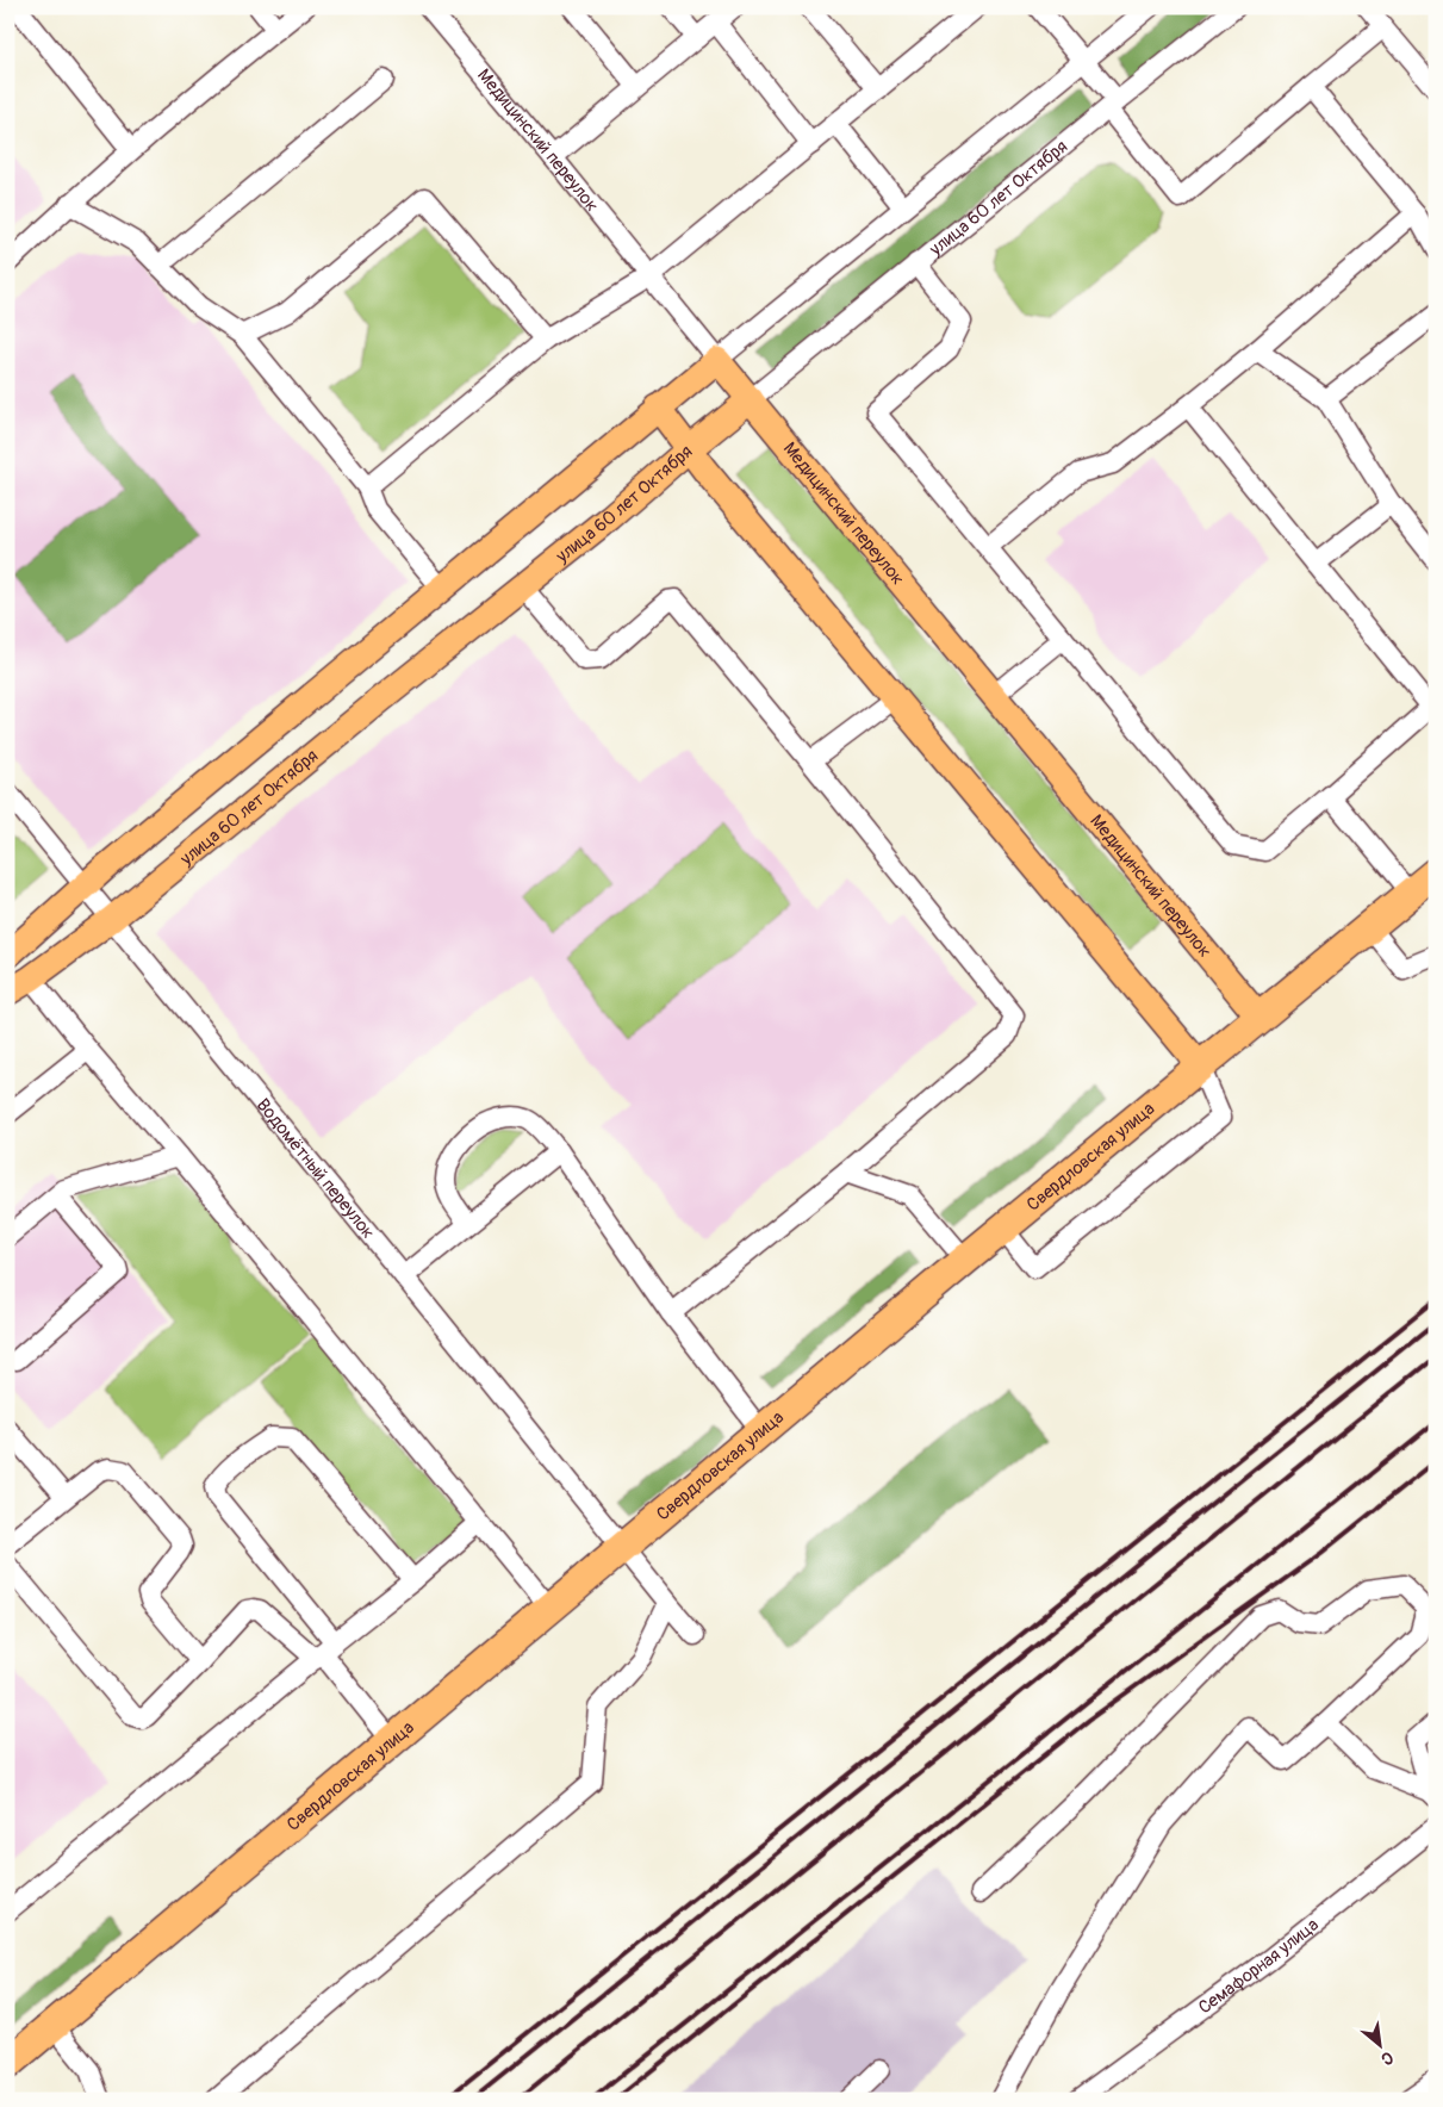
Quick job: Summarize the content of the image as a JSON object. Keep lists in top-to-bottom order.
{
  "streets": {
    "highway": ["Свердловская улица"],
    "main road": ["Медицинский переулок", "улица 60 лет Октября"],
    "street": ["Водомётный переулок", "Семафорная улица"]
  },
  "crossings": [
    ["Медицинский переулок", "улица 60 лет Октября"],
    ["Медицинский переулок", "Свердловская улица"],
    ["улица 60 лет Октября", "Водомётный переулок"],
    ["Свердловская улица", "Водомётный переулок"]
  ],
  "north": "bottom right"
}
